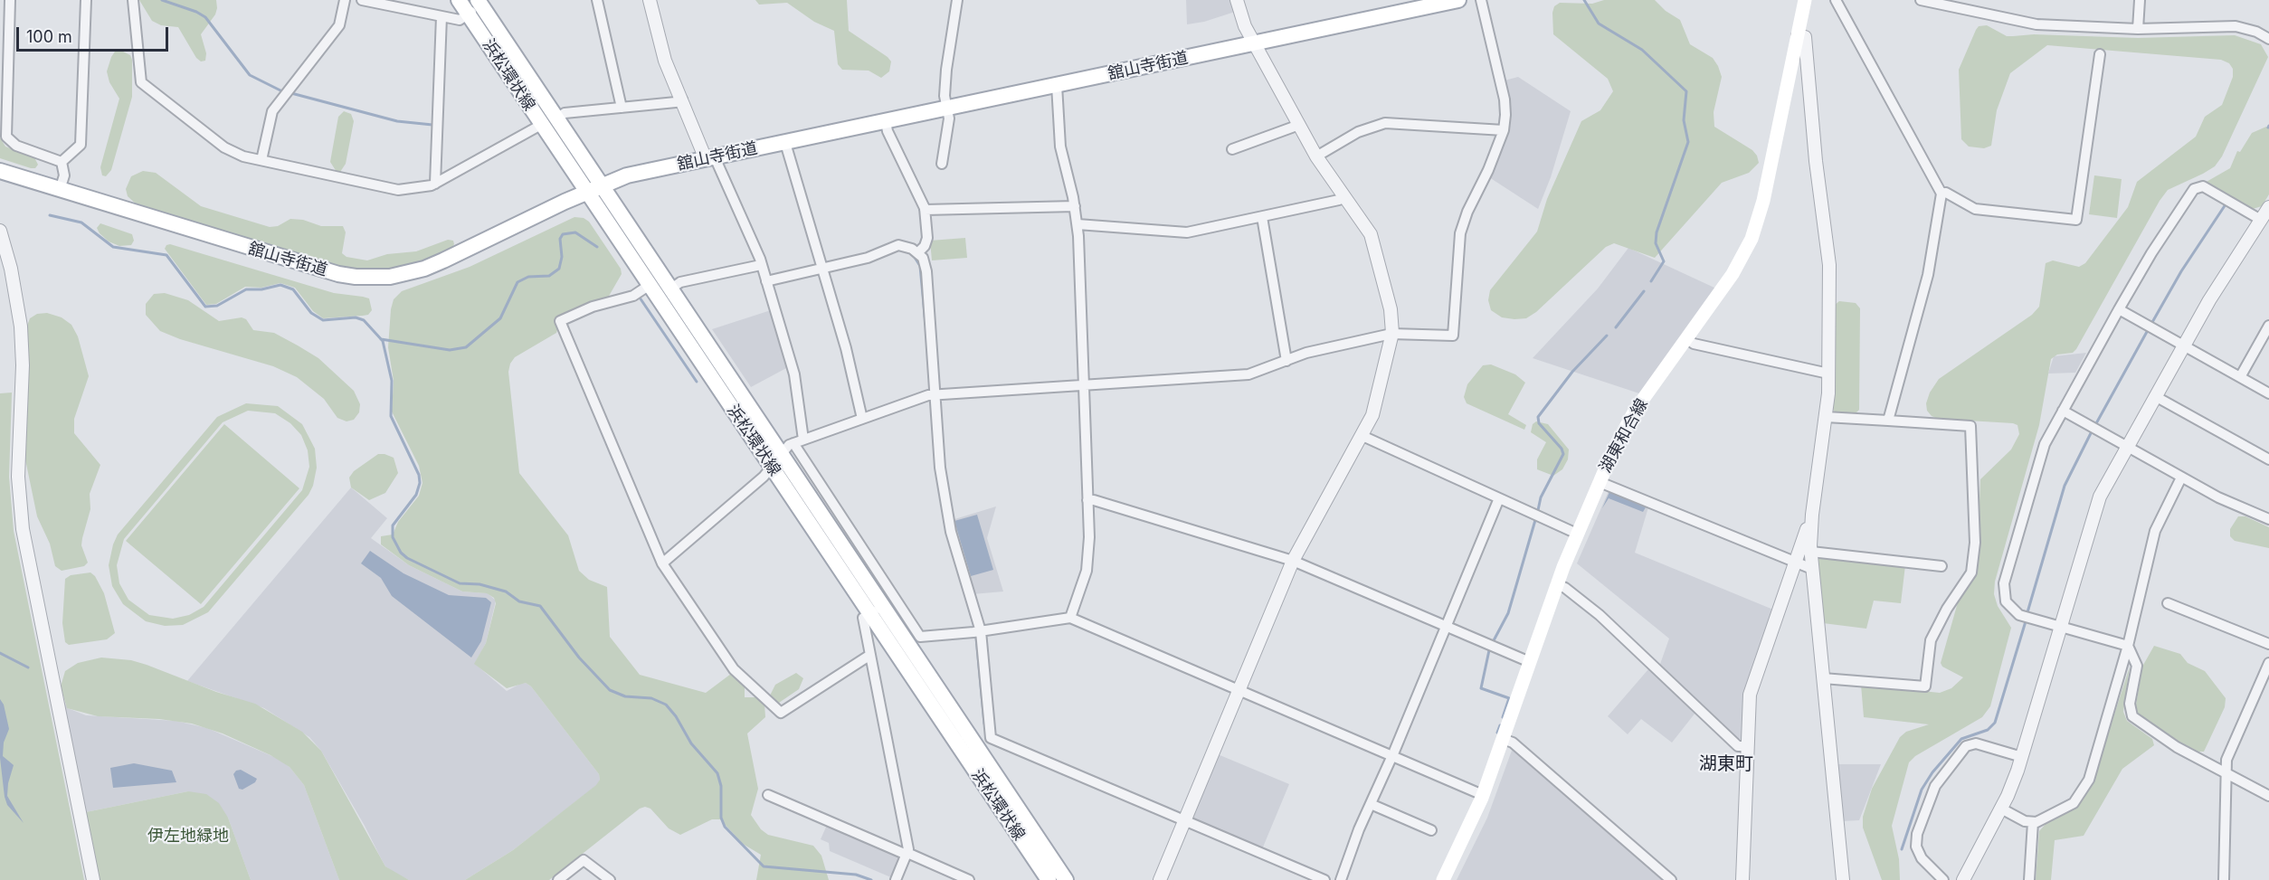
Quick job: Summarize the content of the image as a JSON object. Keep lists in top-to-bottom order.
{
  "streets": {
    "main road": ["舘山寺街道", "浜松環状線", "湖東和合線"]
  },
  "crossings": [
    ["舘山寺街道", "浜松環状線"]
  ],
  "districts": ["湖東町"],
  "parks": ["伊左地緑地"],
  "scale_bar": "100 m"
}
